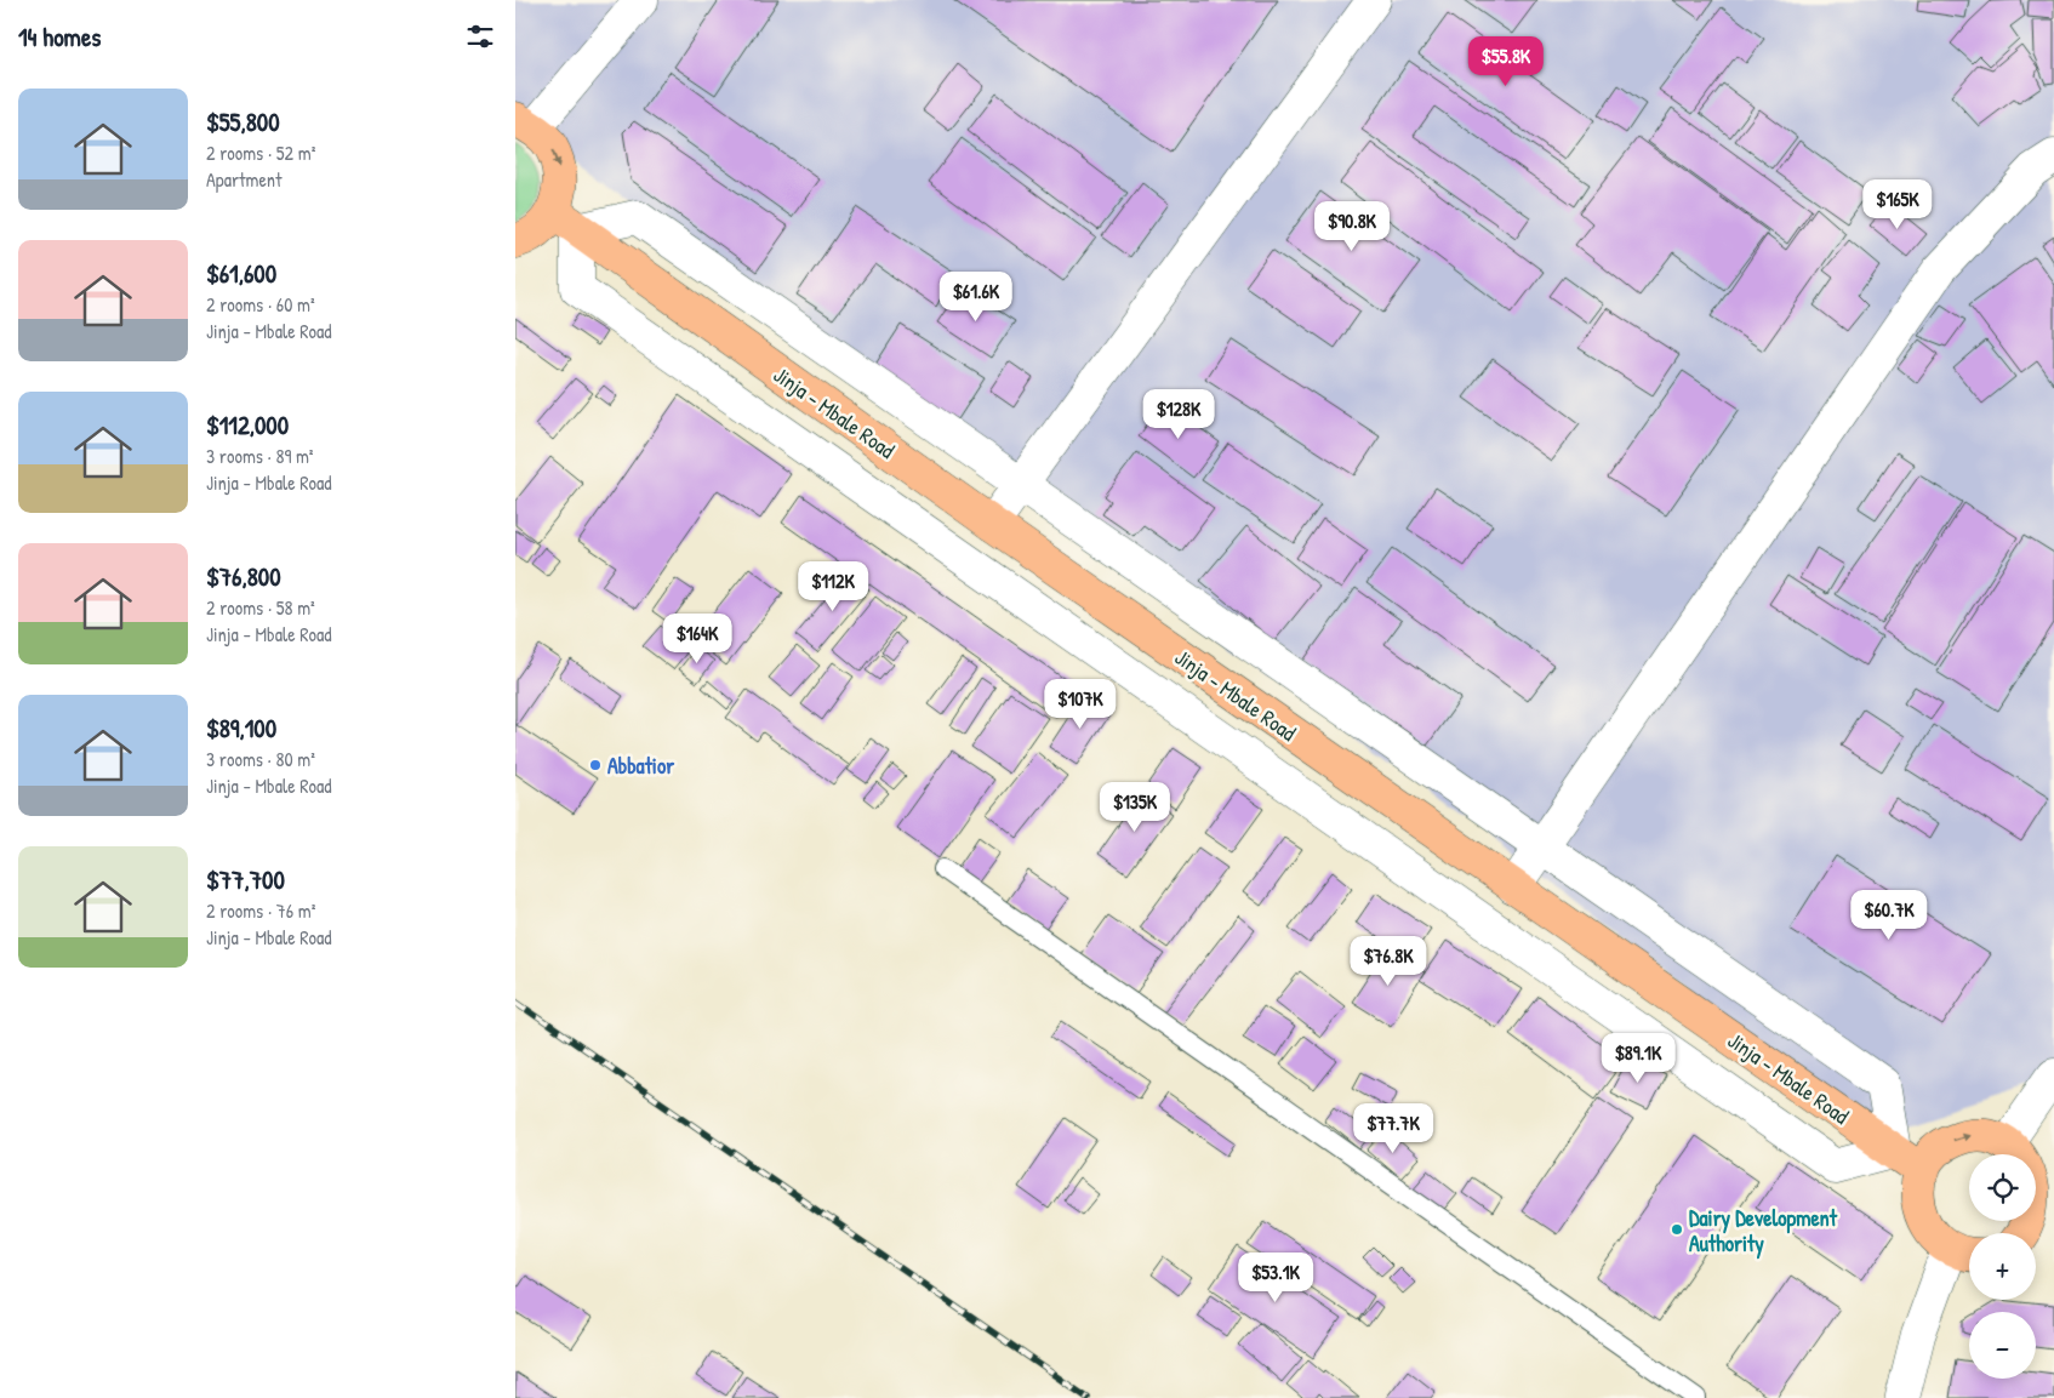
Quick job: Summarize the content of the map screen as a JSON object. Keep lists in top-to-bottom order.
{
  "streets": {
    "main road": ["Jinja - Mbale Road"]
  },
  "places": ["Abbatior", "Dairy Development Authority"],
  "page": {
    "heading": "14 homes",
    "price": [
      "$55.8K",
      "$165K",
      "$90.8K",
      "$61.6K",
      "$128K",
      "$112K",
      "$164K",
      "$107K",
      "$135K",
      "$60.7K",
      "$76.8K",
      "$89.1K",
      "$77.7K",
      "$53.1K"
    ],
    "list": [
      {
        "name": "$55,800",
        "note": "2 rooms · 52 m² · Apartment"
      },
      {
        "name": "$61,600",
        "note": "2 rooms · 60 m² · Jinja - Mbale Road"
      },
      {
        "name": "$112,000",
        "note": "3 rooms · 89 m² · Jinja - Mbale Road"
      },
      {
        "name": "$76,800",
        "note": "2 rooms · 58 m² · Jinja - Mbale Road"
      },
      {
        "name": "$89,100",
        "note": "3 rooms · 80 m² · Jinja - Mbale Road"
      },
      {
        "name": "$77,700",
        "note": "2 rooms · 76 m² · Jinja - Mbale Road"
      }
    ],
    "map_buttons": ["+", "−"]
  }
}
